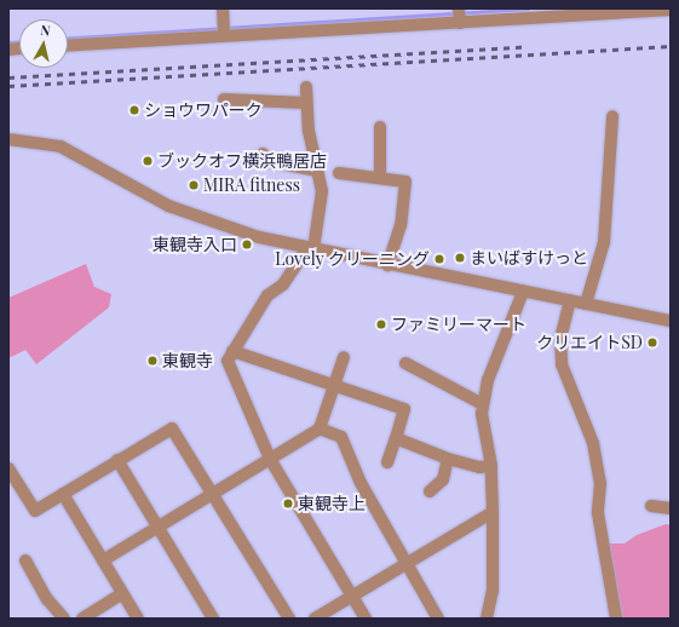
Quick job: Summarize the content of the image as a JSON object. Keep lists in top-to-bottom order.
{
  "places": [
    "ショウワパーク",
    "ブックオフ横浜鴨居店",
    "MIRA fitness",
    "東観寺入口",
    "まいばすけっと",
    "Lovely クリーニング",
    "ファミリーマート",
    "クリエイトSD",
    "東観寺",
    "東観寺上"
  ],
  "north": "top"
}
